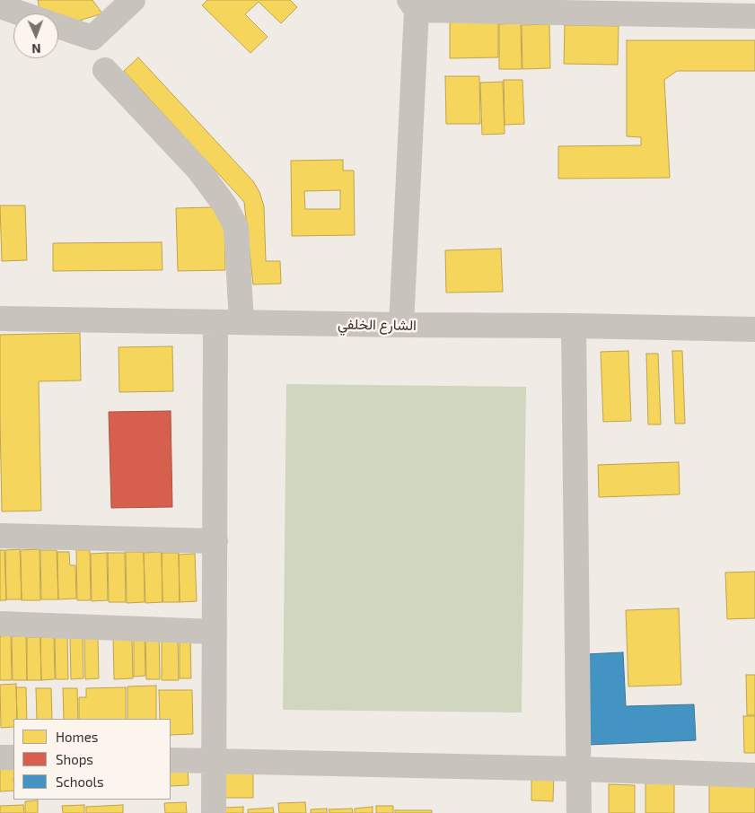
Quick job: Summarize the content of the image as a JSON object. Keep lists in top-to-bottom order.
{
  "streets": {
    "street": ["الشارع الخلفي"]
  },
  "legend": ["Homes", "Shops", "Schools"],
  "north": "bottom"
}
